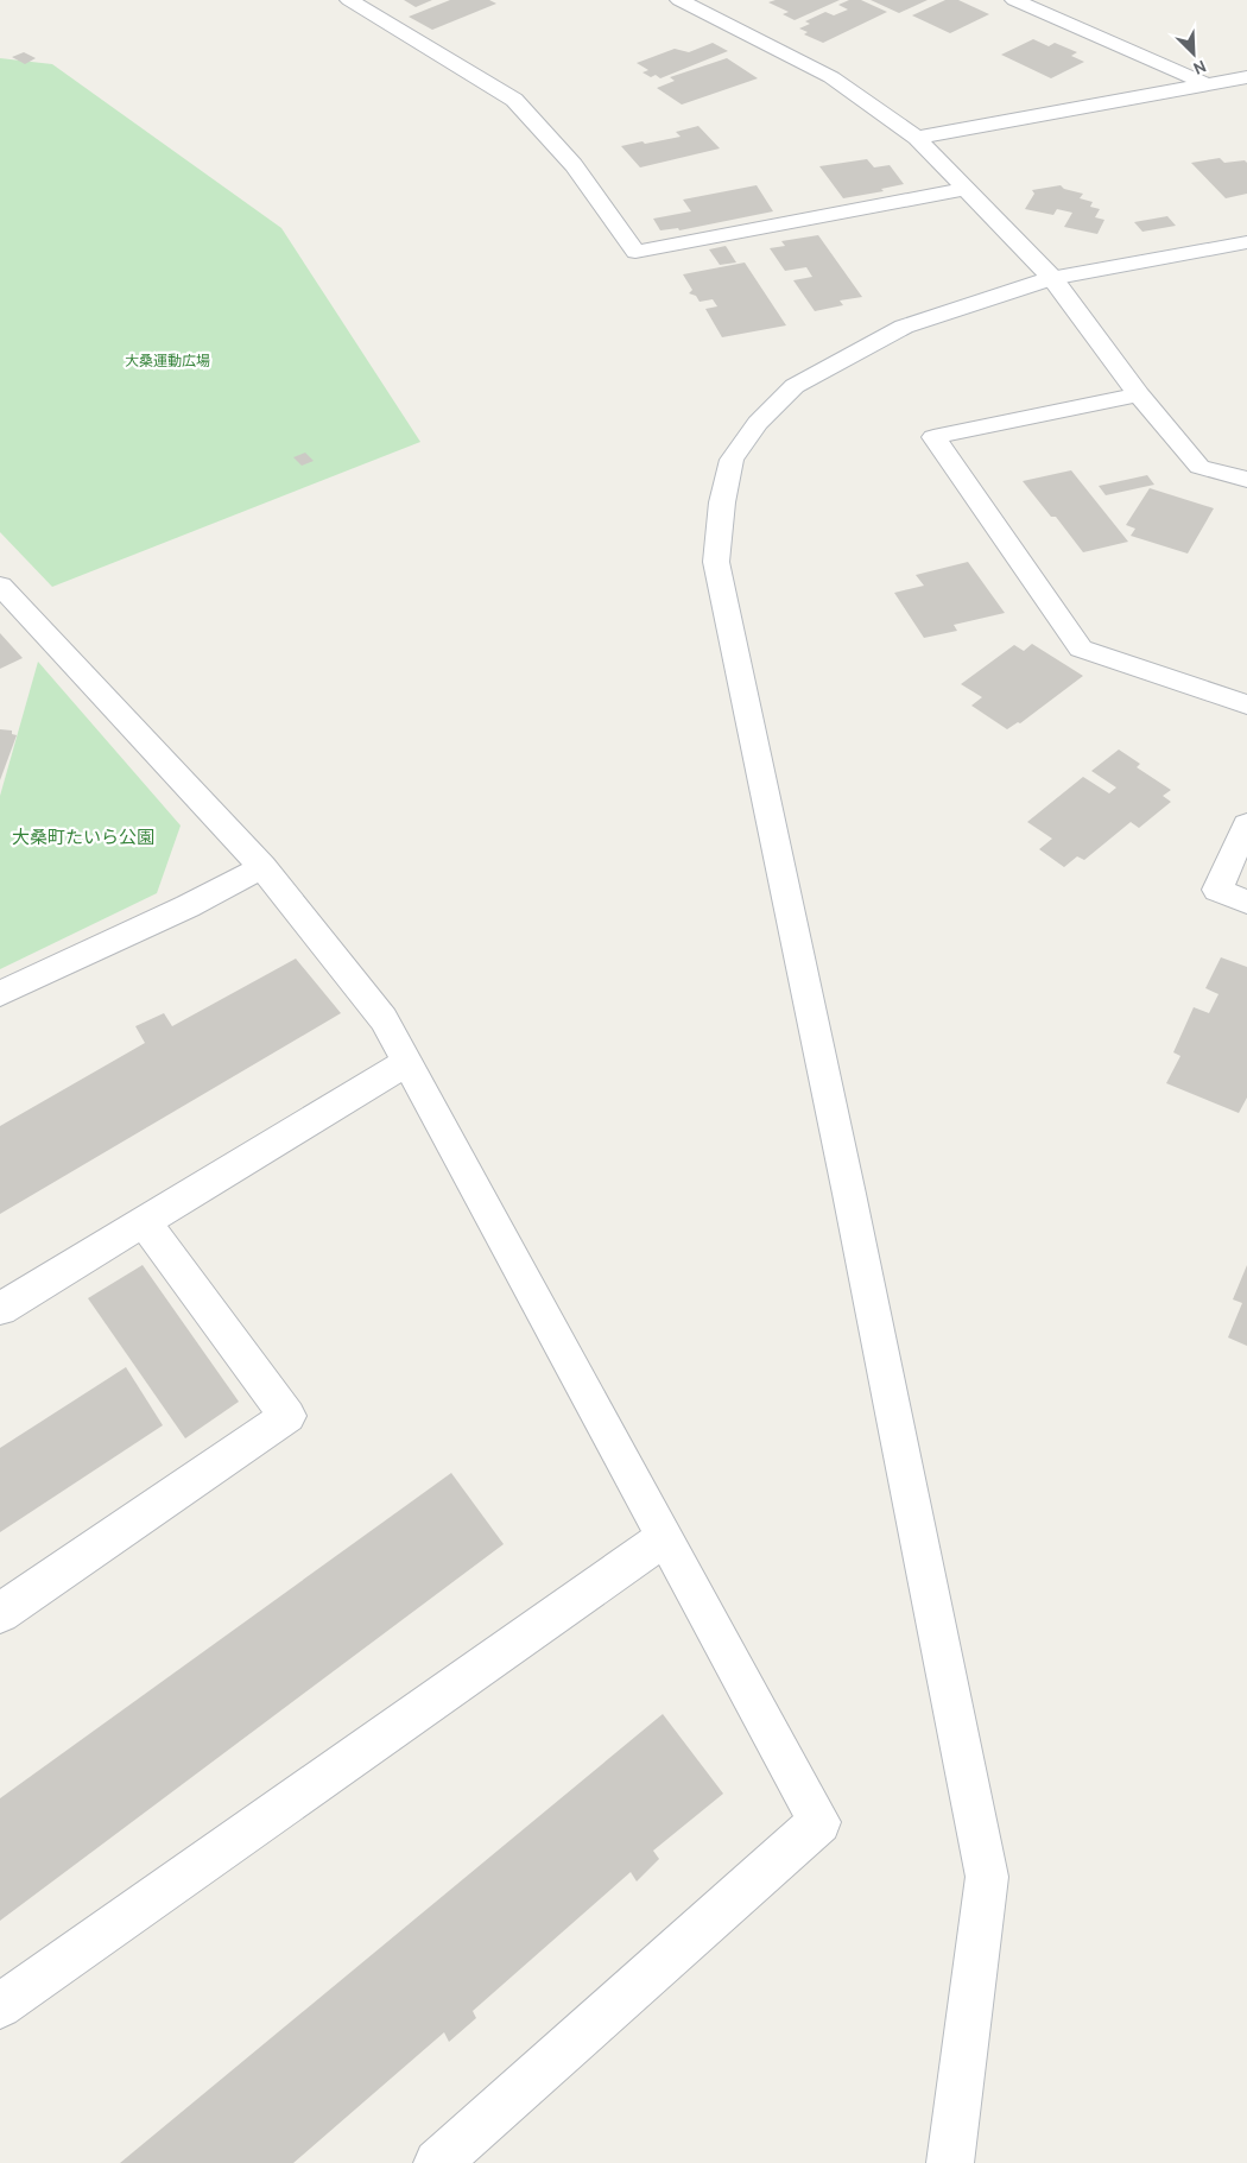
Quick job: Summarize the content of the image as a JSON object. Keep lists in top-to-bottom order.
{
  "parks": ["大桑運動広場", "大桑町たいら公園"],
  "north": "bottom right"
}
